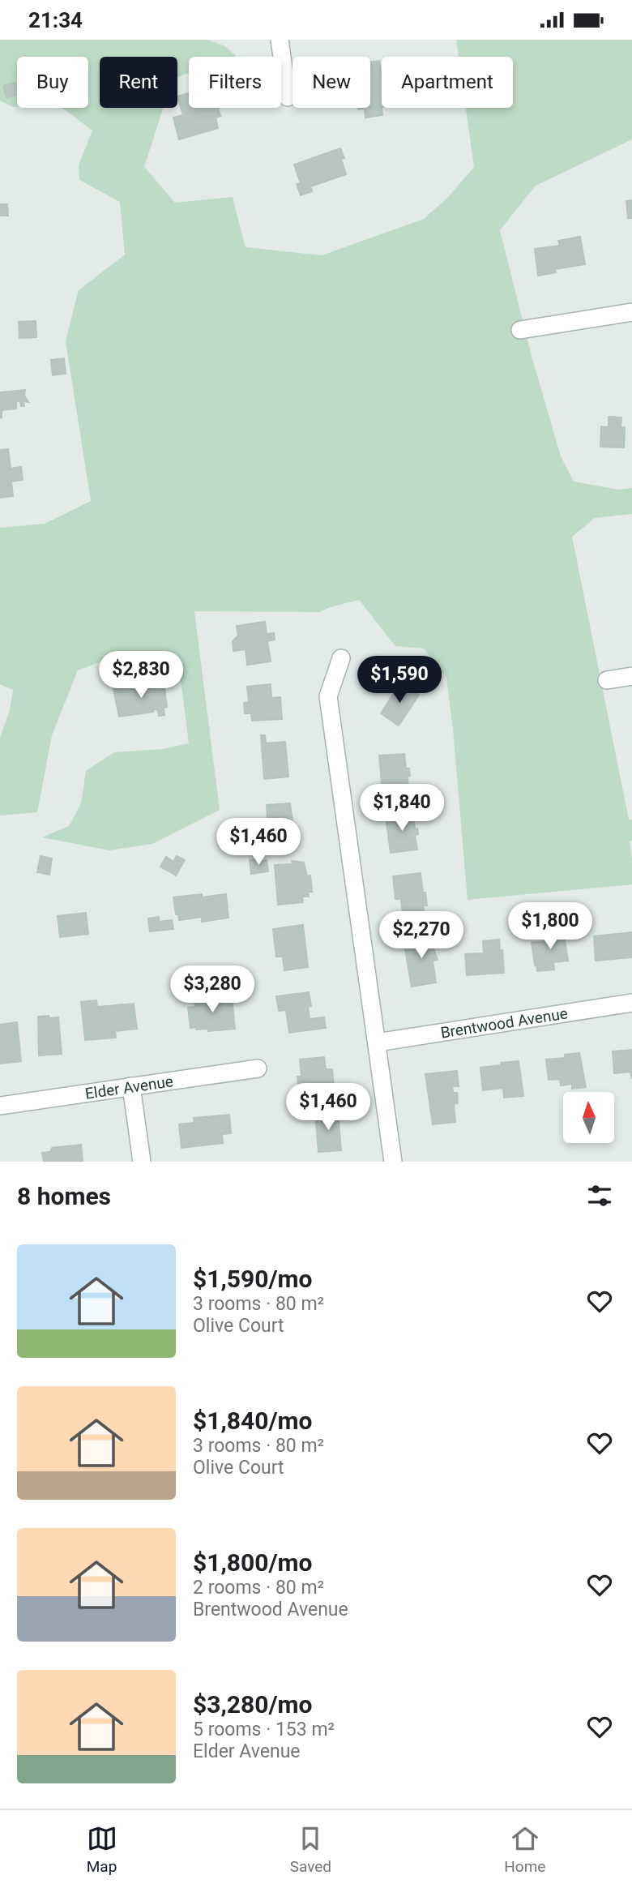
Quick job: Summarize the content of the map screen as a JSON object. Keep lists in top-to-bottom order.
{
  "streets": {
    "street": ["Brentwood Avenue", "Elder Avenue"]
  },
  "north": "top",
  "page": {
    "status": "21:34",
    "chip": [
      "Buy",
      "Rent",
      "Filters",
      "New",
      "Apartment"
    ],
    "price": [
      "$2,830",
      "$1,590",
      "$1,840",
      "$1,460",
      "$1,800",
      "$2,270",
      "$3,280",
      "$1,460"
    ],
    "heading": "8 homes",
    "list": [
      {
        "name": "$1,590/mo",
        "note": "3 rooms · 80 m² · Olive Court"
      },
      {
        "name": "$1,840/mo",
        "note": "3 rooms · 80 m² · Olive Court"
      },
      {
        "name": "$1,800/mo",
        "note": "2 rooms · 80 m² · Brentwood Avenue"
      },
      {
        "name": "$3,280/mo",
        "note": "5 rooms · 153 m² · Elder Avenue"
      }
    ],
    "tabs": ["Map", "Saved", "Home"]
  }
}
